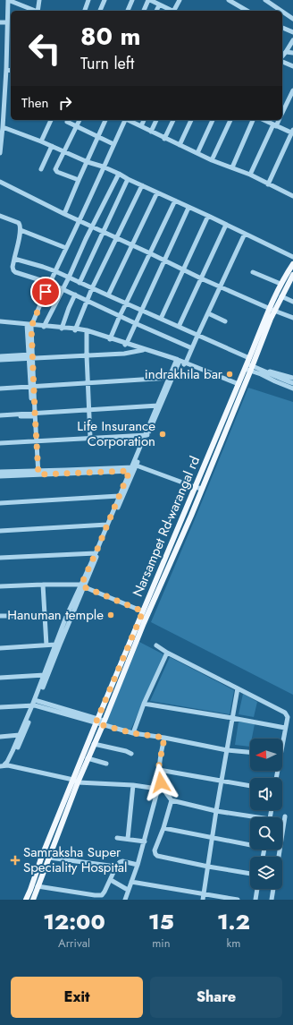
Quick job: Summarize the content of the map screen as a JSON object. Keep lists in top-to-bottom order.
{
  "streets": {
    "main road": ["Narsampet Rd-warangal rd"]
  },
  "places": {
    "other": ["indrakhila bar", "Life Insurance Corporation", "Hanuman temple"],
    "health": ["Samraksha Super Speciality Hospital"]
  },
  "north": "left",
  "page": {
    "turn": ["80 m", "Turn left"],
    "then": "Then",
    "eta": [
      "12:00",
      "Arrival",
      "15",
      "min",
      "1.2",
      "km"
    ],
    "buttons": ["Exit", "Share"]
  }
}
